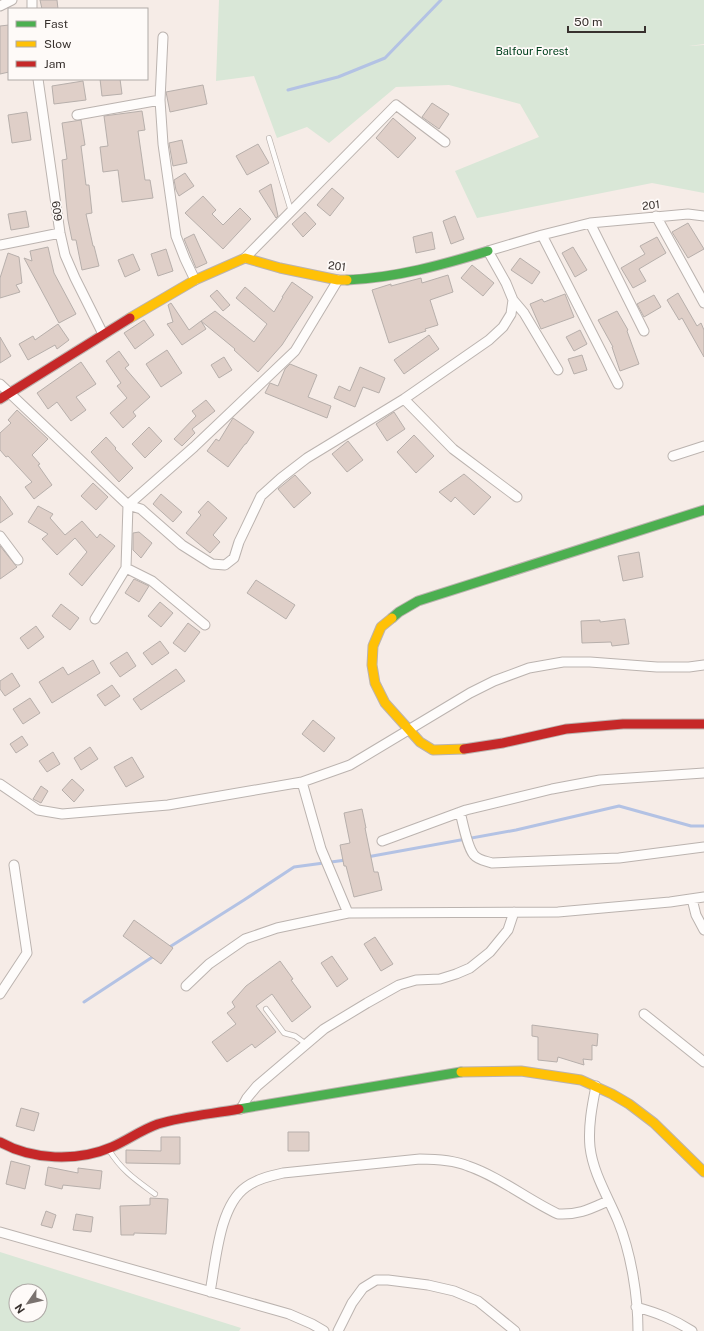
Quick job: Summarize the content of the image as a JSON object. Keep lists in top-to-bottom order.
{
  "streets": {
    "street": ["201", "609"]
  },
  "parks": ["Balfour Forest"],
  "legend": ["Fast", "Slow", "Jam"],
  "scale_bar": "50 m",
  "north": "bottom left"
}
